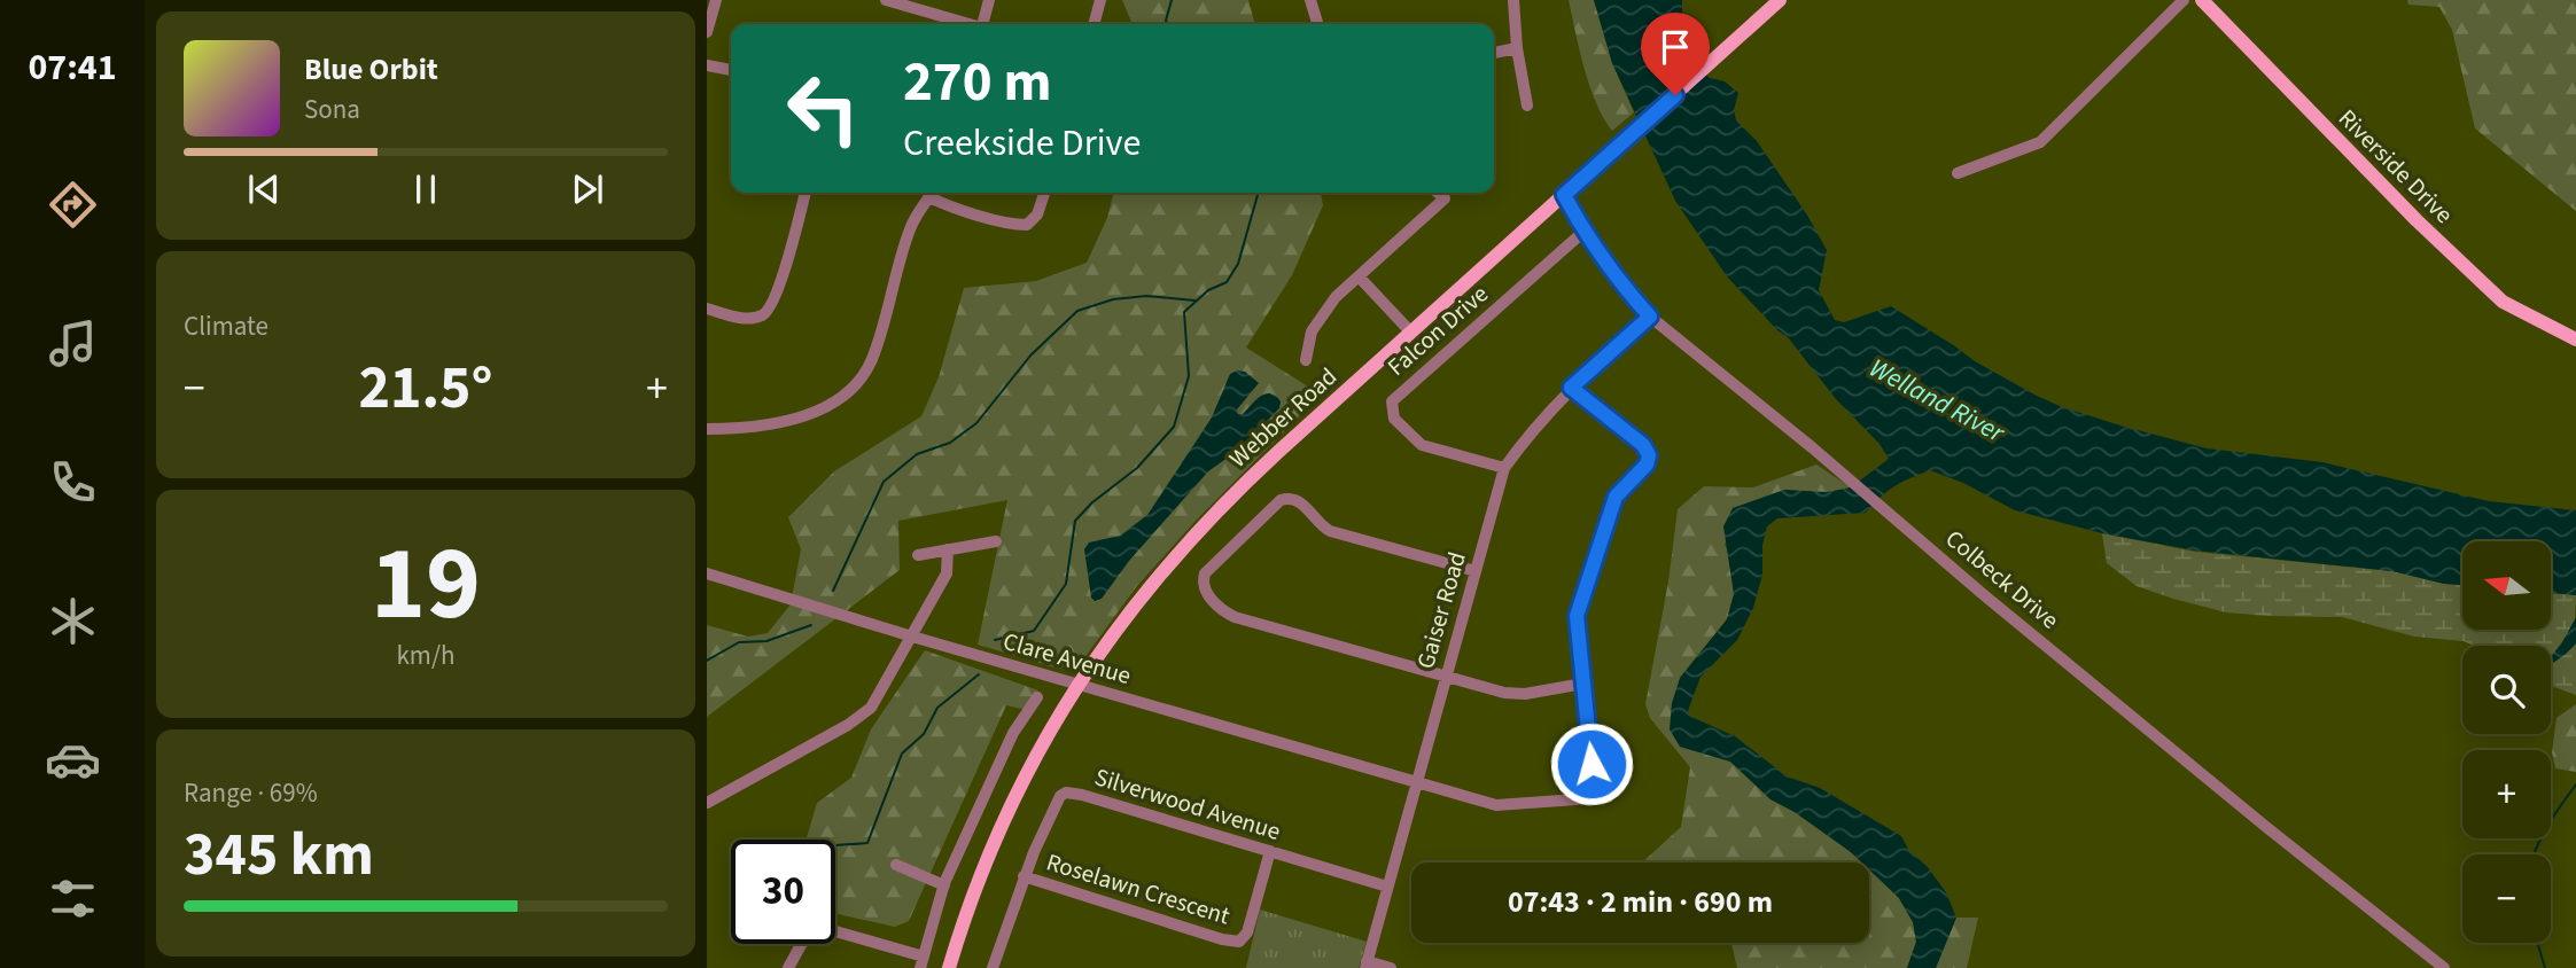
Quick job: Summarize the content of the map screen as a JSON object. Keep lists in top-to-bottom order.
{
  "streets": {
    "main road": ["Riverside Drive", "Webber Road"],
    "street": [
      "Falcon Drive",
      "Colbeck Drive",
      "Gaiser Road",
      "Clare Avenue",
      "Silverwood Avenue",
      "Roselawn Crescent"
    ]
  },
  "crossings": [
    ["Falcon Drive", "Colbeck Drive"],
    ["Falcon Drive", "Gaiser Road"],
    ["Webber Road", "Colbeck Drive"],
    ["Webber Road", "Clare Avenue"],
    ["Colbeck Drive", "Gaiser Road"],
    ["Gaiser Road", "Clare Avenue"],
    ["Gaiser Road", "Silverwood Avenue"],
    ["Silverwood Avenue", "Roselawn Crescent"]
  ],
  "water": ["Welland River"],
  "north": "left",
  "page": {
    "tabs": "07:41",
    "turn": ["270 m", "Creekside Drive"],
    "song": ["Blue Orbit", "Sona"],
    "tile": [
      "Climate",
      ["19", "km/h"],
      ["Range · 69%", "345 km"]
    ],
    "heat": ["−", "21.5°", "+"],
    "map_buttons": ["+", "−"],
    "limit": "30",
    "trip": "07:43 · 2 min · 690 m"
  }
}
